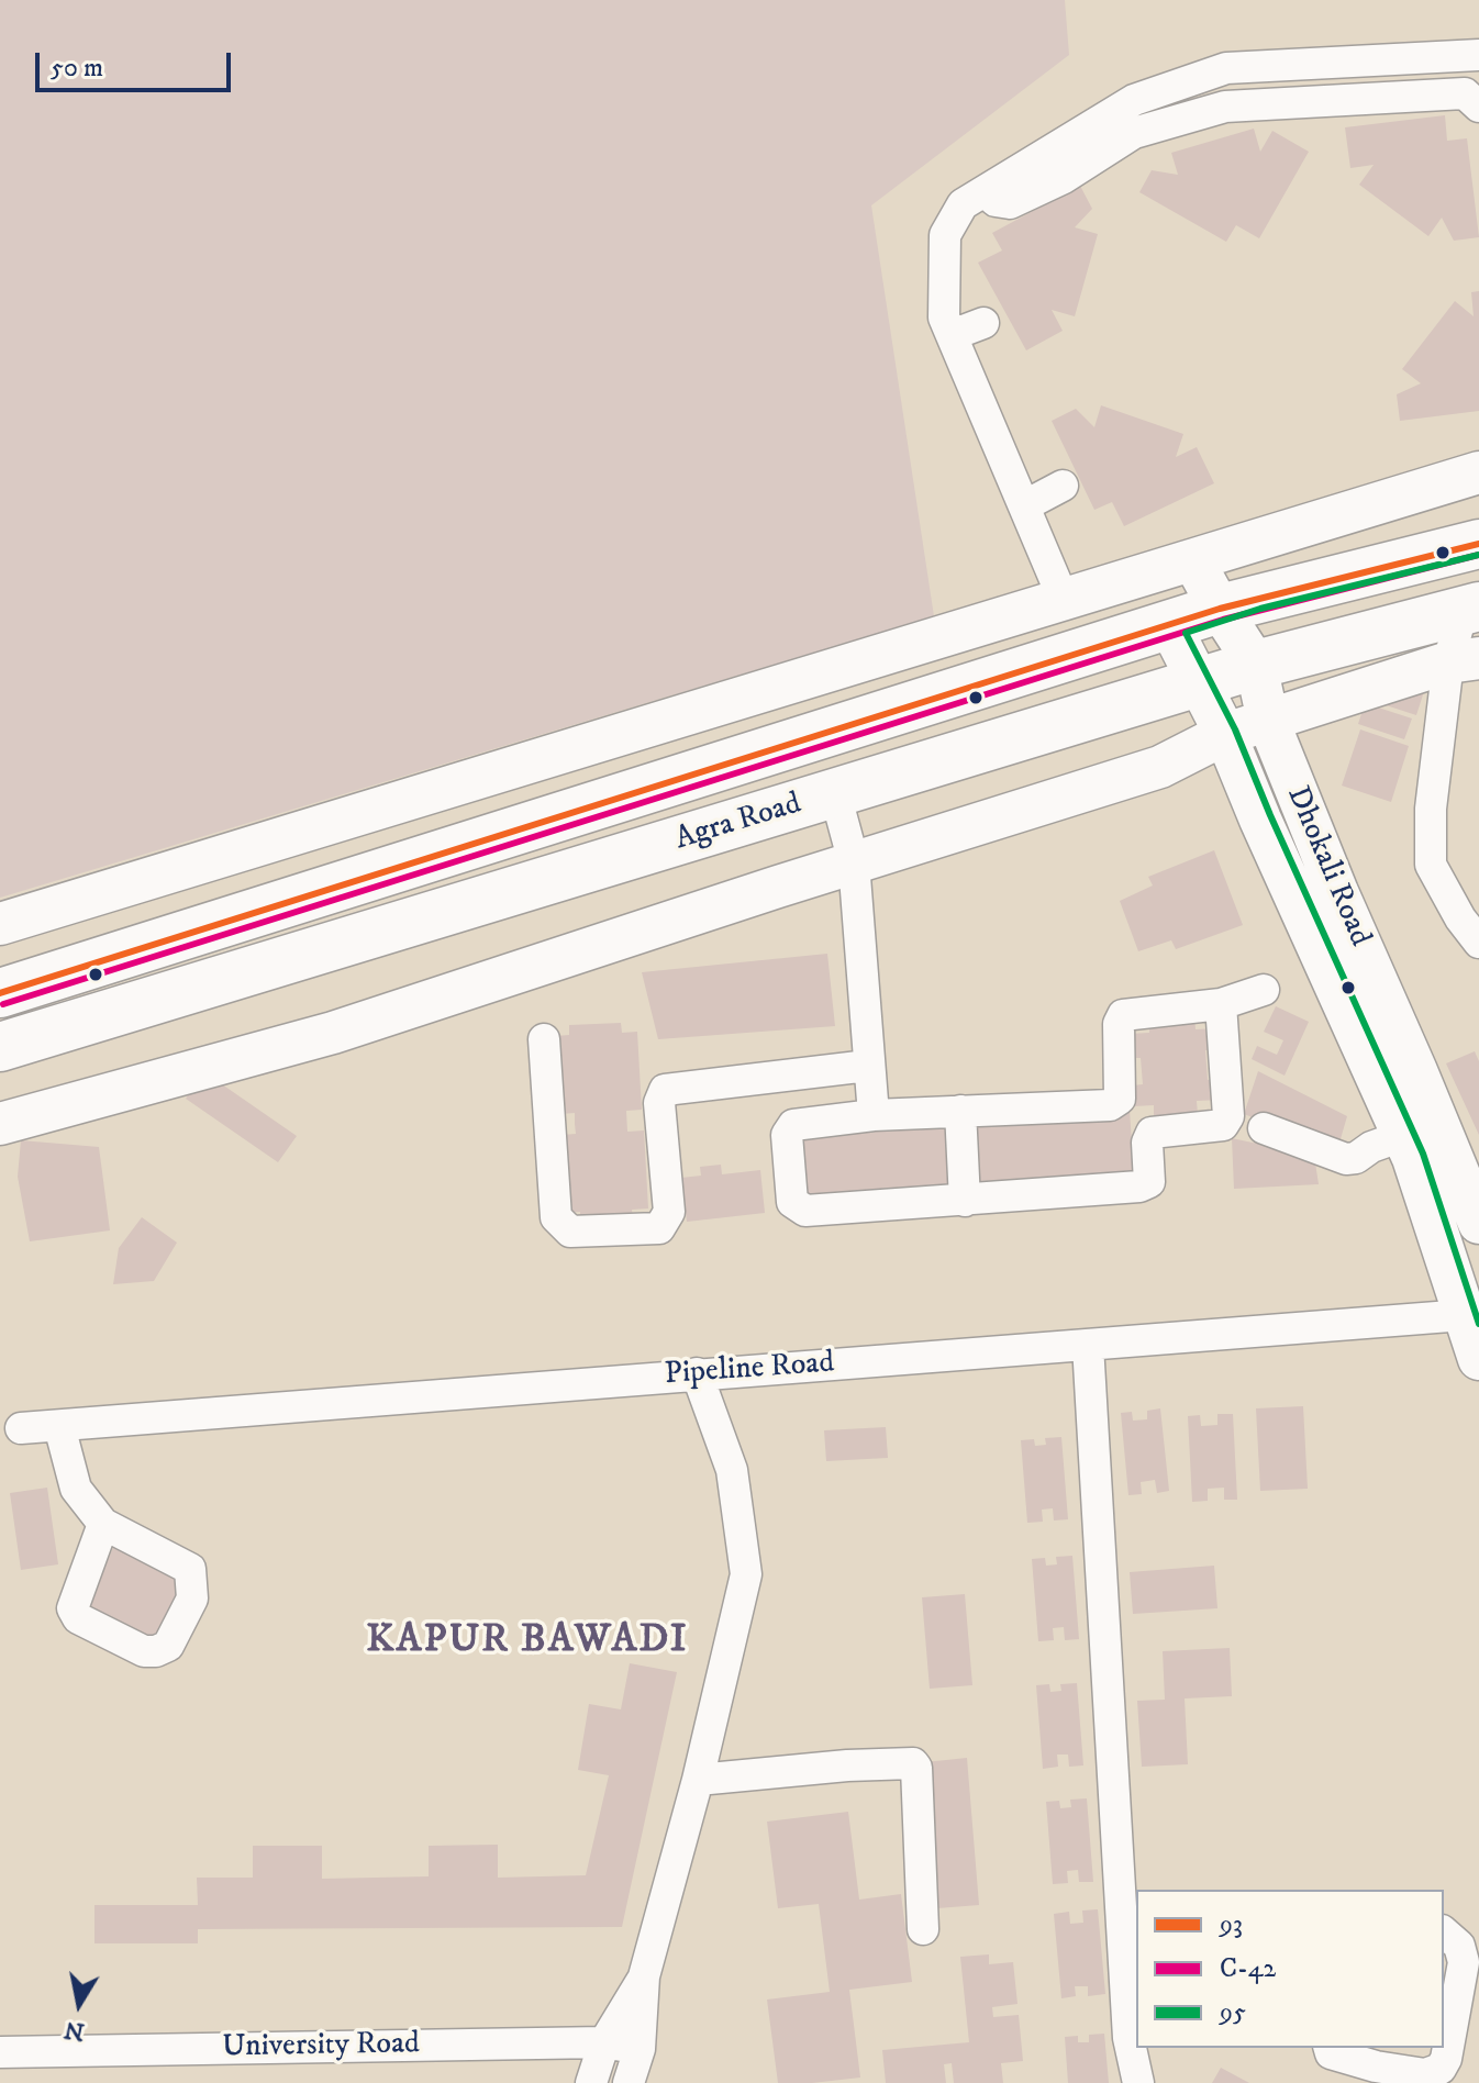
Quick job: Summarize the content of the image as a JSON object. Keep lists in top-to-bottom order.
{
  "streets": {
    "highway": ["Agra Road"],
    "street": ["Dhokali Road", "Pipeline Road", "University Road"]
  },
  "crossings": [
    ["Agra Road", "Dhokali Road"],
    ["Dhokali Road", "Pipeline Road"]
  ],
  "districts": ["KAPUR BAWADI"],
  "lines": ["transit line 93", "transit line C-42", "transit line 95"],
  "legend": ["93", "C-42", "95"],
  "scale_bar": "50 m",
  "north": "bottom"
}
